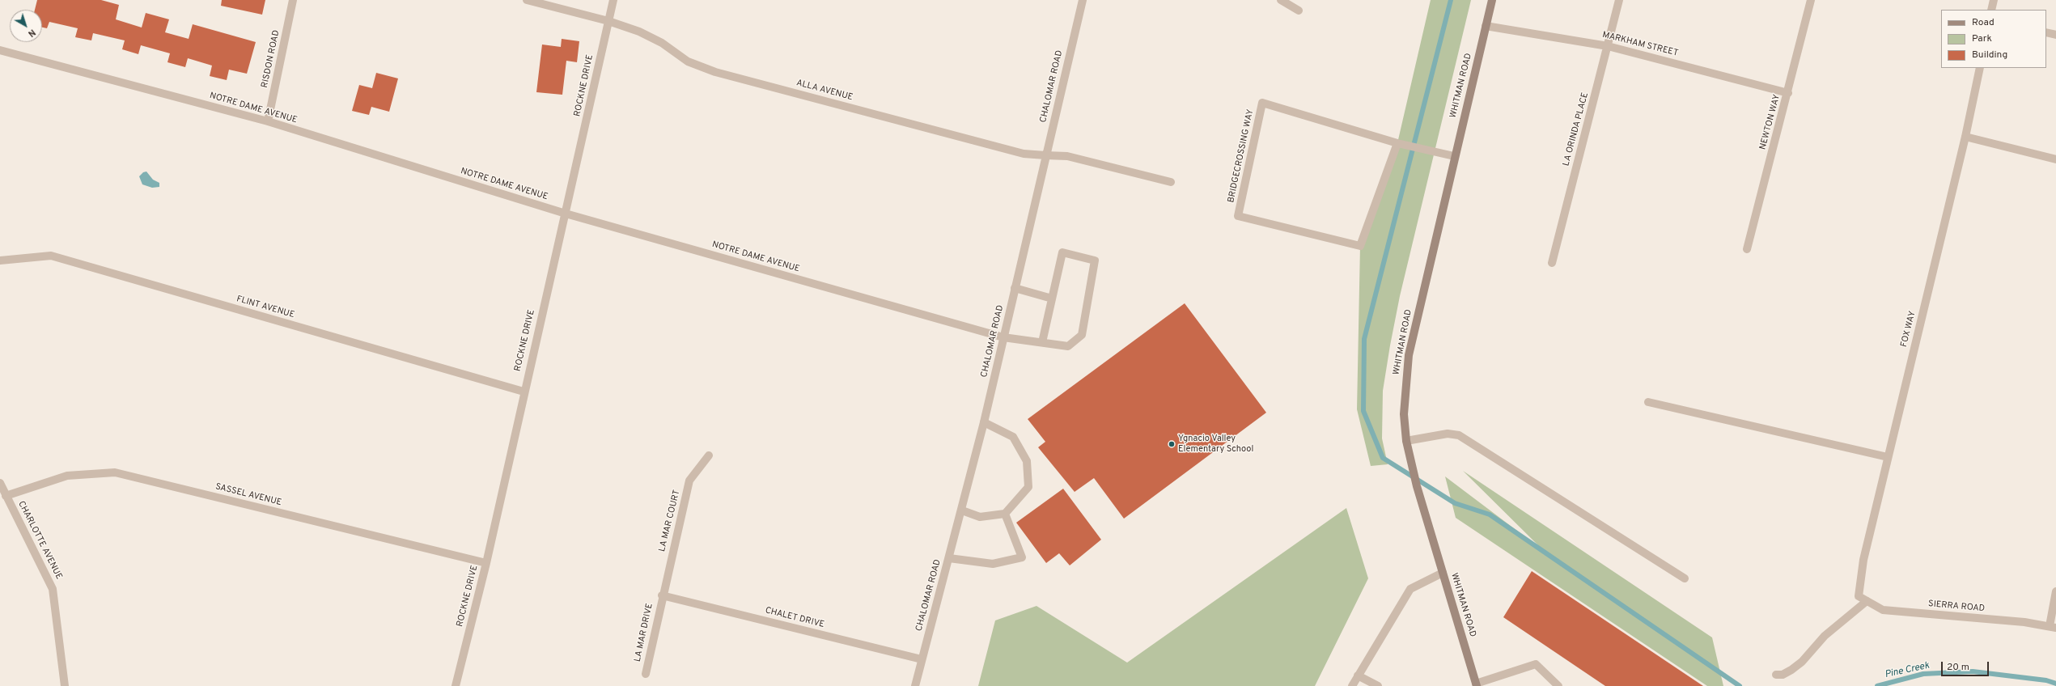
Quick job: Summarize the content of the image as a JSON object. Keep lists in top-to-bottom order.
{
  "streets": {
    "street": [
      "MARKHAM STREET",
      "RISDON ROAD",
      "ROCKNE DRIVE",
      "WHITMAN ROAD",
      "CHALOMAR ROAD",
      "ALLA AVENUE",
      "NOTRE DAME AVENUE",
      "NEWTON WAY",
      "LA ORINDA PLACE",
      "BRIDGECROSSING WAY",
      "FLINT AVENUE",
      "FOX WAY",
      "SASSEL AVENUE",
      "LA MAR COURT",
      "CHARLOTTE AVENUE",
      "SIERRA ROAD",
      "CHALET DRIVE",
      "LA MAR DRIVE"
    ]
  },
  "crossings": [
    ["MARKHAM STREET", "WHITMAN ROAD"],
    ["MARKHAM STREET", "NEWTON WAY"],
    ["MARKHAM STREET", "LA ORINDA PLACE"],
    ["RISDON ROAD", "NOTRE DAME AVENUE"],
    ["ROCKNE DRIVE", "ALLA AVENUE"],
    ["ROCKNE DRIVE", "NOTRE DAME AVENUE"],
    ["ROCKNE DRIVE", "FLINT AVENUE"],
    ["ROCKNE DRIVE", "SASSEL AVENUE"],
    ["WHITMAN ROAD", "BRIDGECROSSING WAY"],
    ["CHALOMAR ROAD", "ALLA AVENUE"],
    ["CHALOMAR ROAD", "NOTRE DAME AVENUE"],
    ["CHALOMAR ROAD", "CHALET DRIVE"],
    ["FOX WAY", "SIERRA ROAD"],
    ["SASSEL AVENUE", "CHARLOTTE AVENUE"],
    ["LA MAR COURT", "CHALET DRIVE"],
    ["LA MAR COURT", "LA MAR DRIVE"],
    ["CHALET DRIVE", "LA MAR DRIVE"]
  ],
  "water": ["Pine Creek"],
  "places": ["Ygnacio Valley Elementary School"],
  "legend": ["Road", "Park", "Building"],
  "scale_bar": "20 m",
  "north": "bottom right"
}
